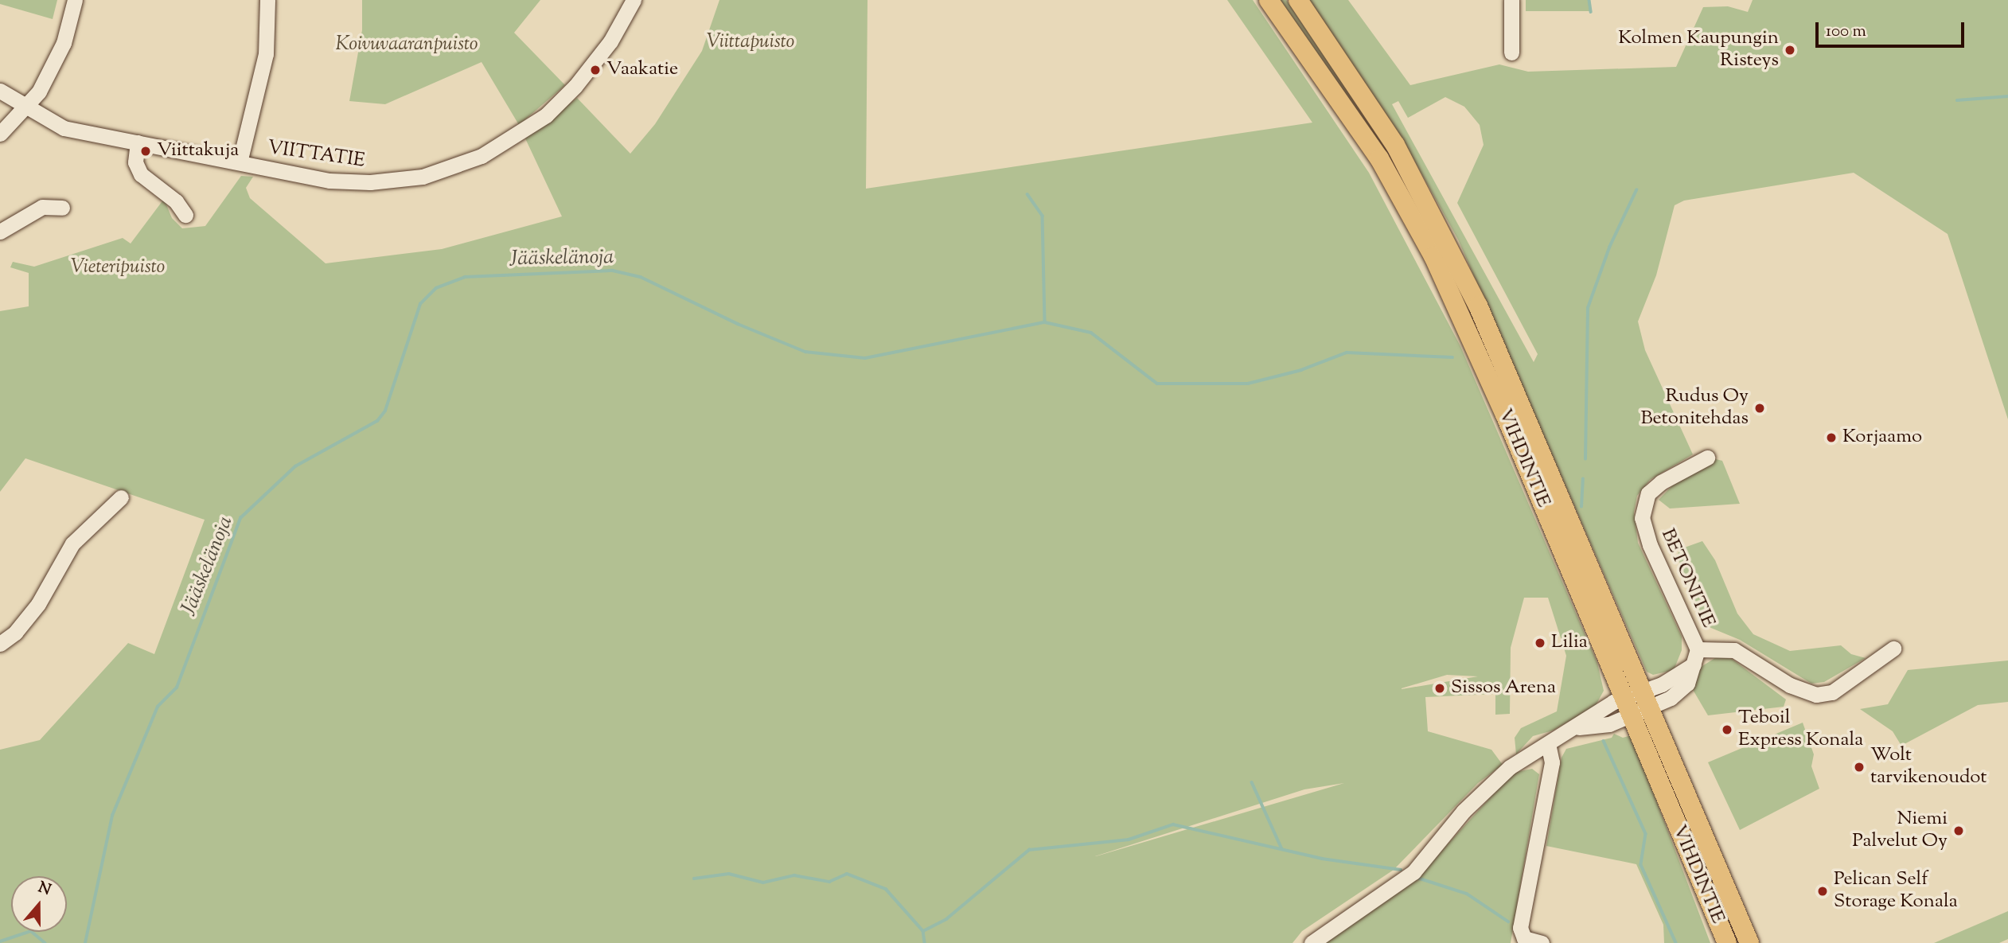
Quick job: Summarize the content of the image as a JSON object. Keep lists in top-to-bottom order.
{
  "streets": {
    "main road": ["VIHDINTIE"],
    "street": ["VIITTATIE", "BETONITIE"]
  },
  "water": ["Jääskelänoja"],
  "parks": ["Viittapuisto", "Koivuvaaranpuisto", "Vieteripuisto"],
  "places": [
    "Kolmen Kaupungin Risteys",
    "Vaakatie",
    "Viittakuja",
    "Rudus Oy Betonitehdas",
    "Korjaamo",
    "Lilia",
    "Sissos Arena",
    "Teboil Express Konala",
    "Wolt tarvikenoudot",
    "Niemi Palvelut Oy",
    "Pelican Self Storage Konala"
  ],
  "scale_bar": "100 m",
  "north": "top"
}
